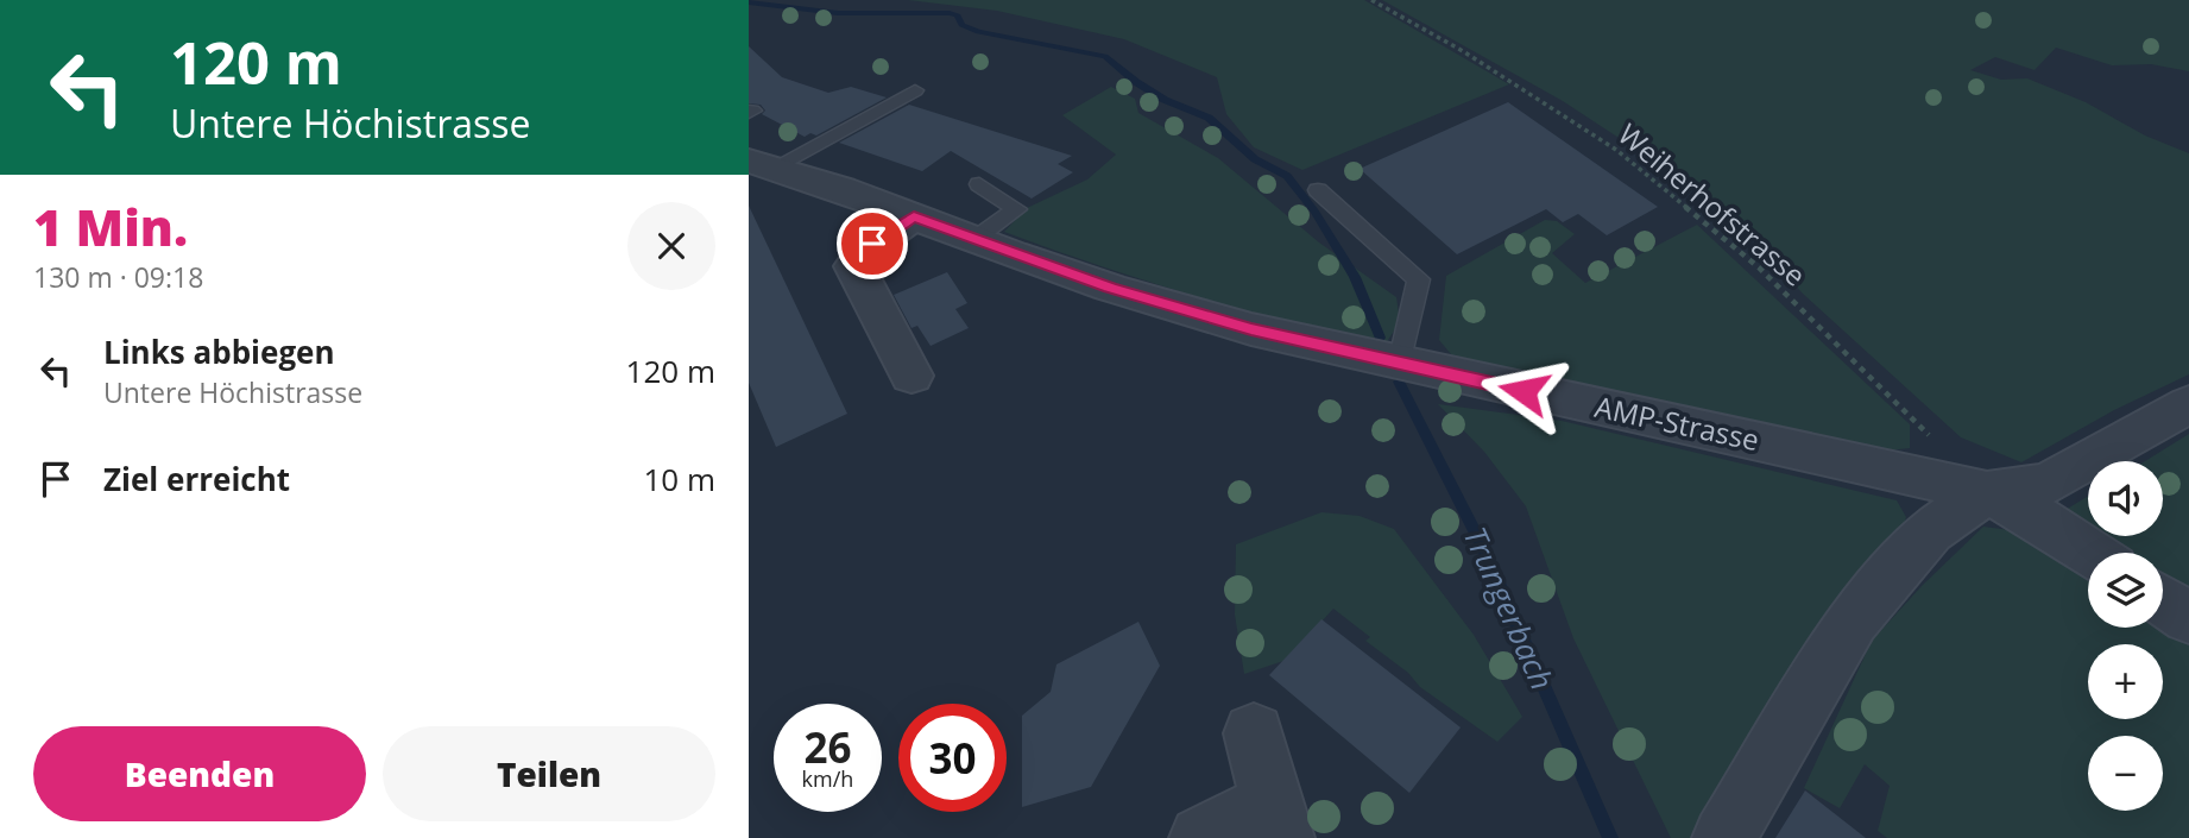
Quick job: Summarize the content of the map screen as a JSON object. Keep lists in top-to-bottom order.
{
  "streets": {
    "street": ["AMP-Strasse"],
    "path": ["Weiherhofstrasse"]
  },
  "water": ["Trungerbach"],
  "page": {
    "turn": ["120 m", "Untere Höchistrasse"],
    "heading": ["1 Min.", "130 m · 09:18"],
    "list": [
      {
        "name": "Links abbiegen",
        "note": "Untere Höchistrasse",
        "value": "120 m"
      },
      {
        "name": "Ziel erreicht",
        "value": "10 m"
      }
    ],
    "map_buttons": ["+", "−"],
    "speed": "26 km/h",
    "limit": "30",
    "buttons": ["Beenden", "Teilen"]
  }
}
